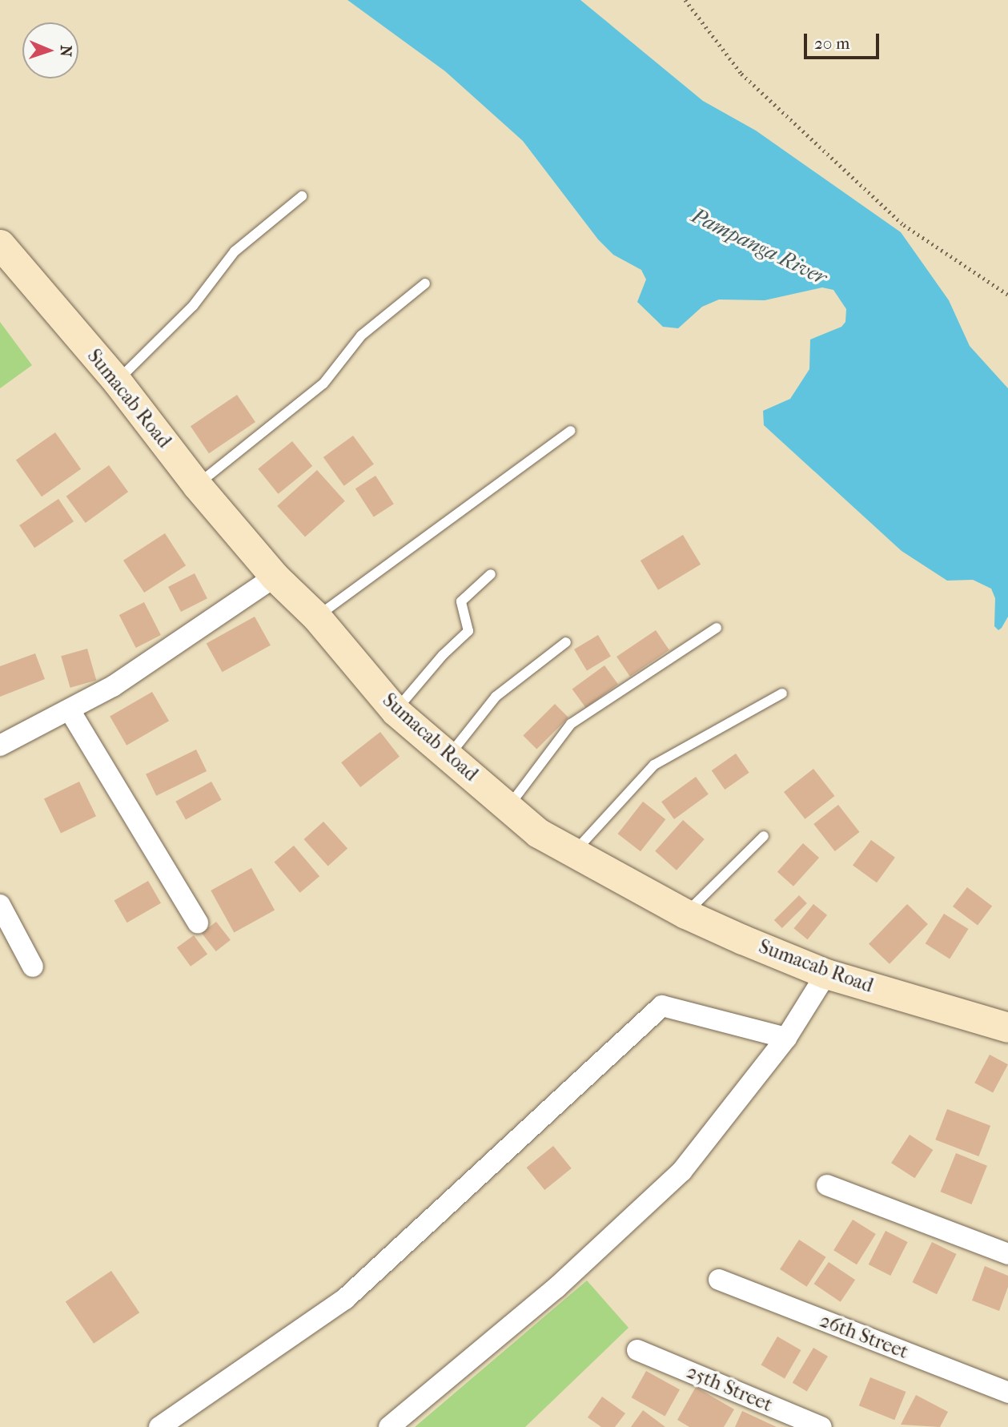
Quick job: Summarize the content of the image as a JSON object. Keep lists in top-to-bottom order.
{
  "streets": {
    "main road": ["Sumacab Road"],
    "street": ["26th Street", "25th Street"]
  },
  "water": ["Pampanga River"],
  "scale_bar": "20 m",
  "north": "right"
}
